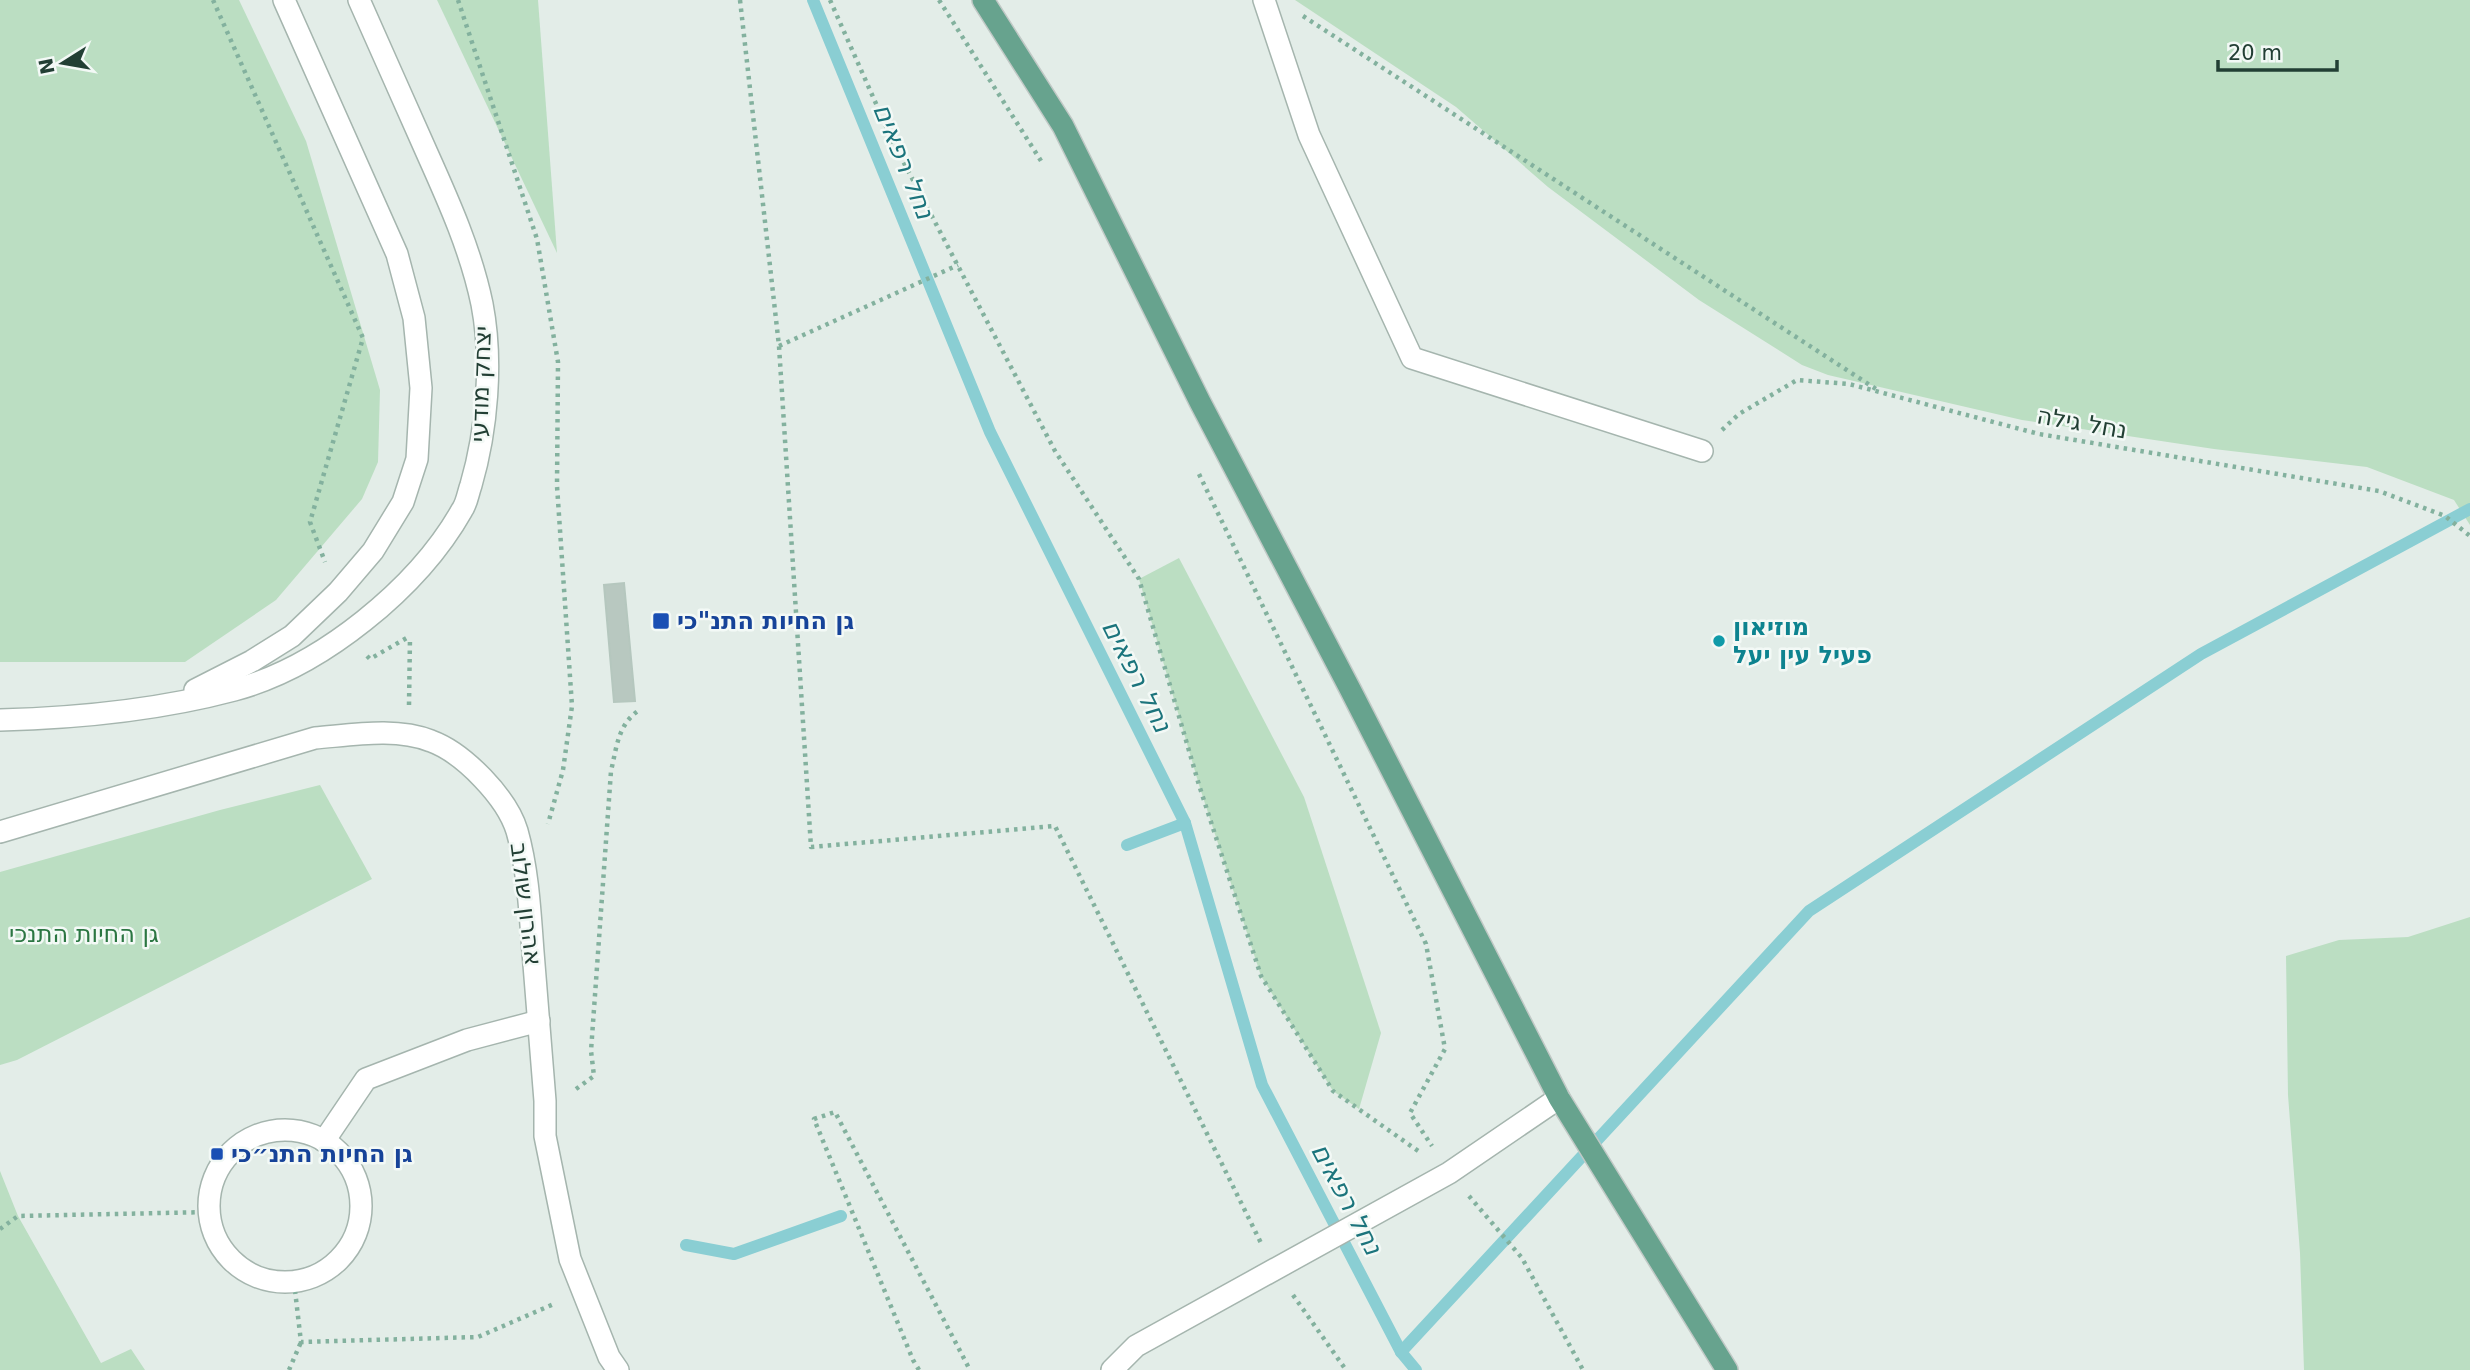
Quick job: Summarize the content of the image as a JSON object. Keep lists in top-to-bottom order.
{
  "streets": {
    "street": ["יצחק מודעי", "אהרון שולוב"],
    "path": ["נחל גילה"]
  },
  "water": ["נחל רפאים"],
  "parks": ["גן החיות התנכי"],
  "places": {
    "transit": ["גן החיות התנ\"כי", "גן החיות התנ״כי"],
    "other": ["מוזיאון פעיל עין יעל"]
  },
  "scale_bar": "20 m",
  "north": "left"
}
